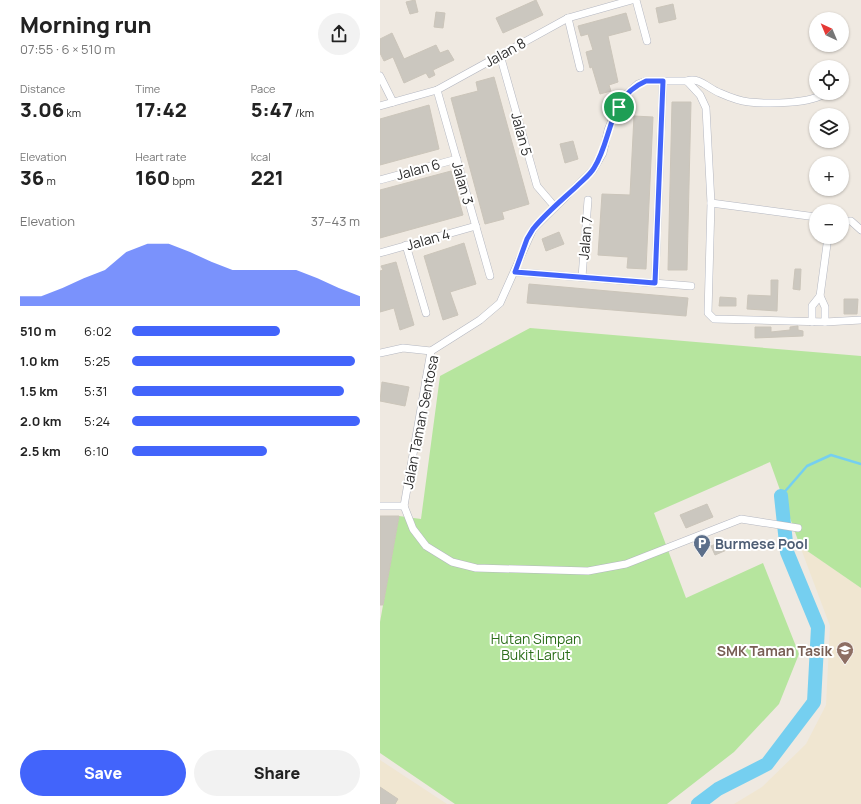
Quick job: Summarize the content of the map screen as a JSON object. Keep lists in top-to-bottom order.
{
  "streets": {
    "street": [
      "Jalan 8",
      "Jalan 5",
      "Jalan 6",
      "Jalan 3",
      "Jalan 7",
      "Jalan 4",
      "Jalan Taman Sentosa"
    ]
  },
  "crossings": [
    ["Jalan 8", "Jalan 5"],
    ["Jalan 8", "Jalan 3"],
    ["Jalan 5", "Jalan Taman Sentosa"],
    ["Jalan 6", "Jalan 3"],
    ["Jalan 3", "Jalan 4"]
  ],
  "parks": ["Hutan Simpan Bukit Larut"],
  "places": {
    "parking": ["Burmese Pool"],
    "school or university": ["SMK Taman Tasik"]
  },
  "north": "top left",
  "page": {
    "heading": ["Morning run", "07:55 · 6 × 510 m"],
    "map_buttons": ["+", "−"],
    "stats": [
      ["Distance", "3.06 km"],
      ["Time", "17:42"],
      ["Pace", "5:47 /km"],
      ["Elevation", "36 m"],
      ["Heart rate", "160 bpm"],
      ["kcal", "221"]
    ],
    "chart": ["Elevation", "37–43 m"],
    "list": [
      {
        "name": "510 m",
        "note": "6:02"
      },
      {
        "name": "1.0 km",
        "note": "5:25"
      },
      {
        "name": "1.5 km",
        "note": "5:31"
      },
      {
        "name": "2.0 km",
        "note": "5:24"
      },
      {
        "name": "2.5 km",
        "note": "6:10"
      }
    ],
    "buttons": ["Save", "Share"]
  }
}
